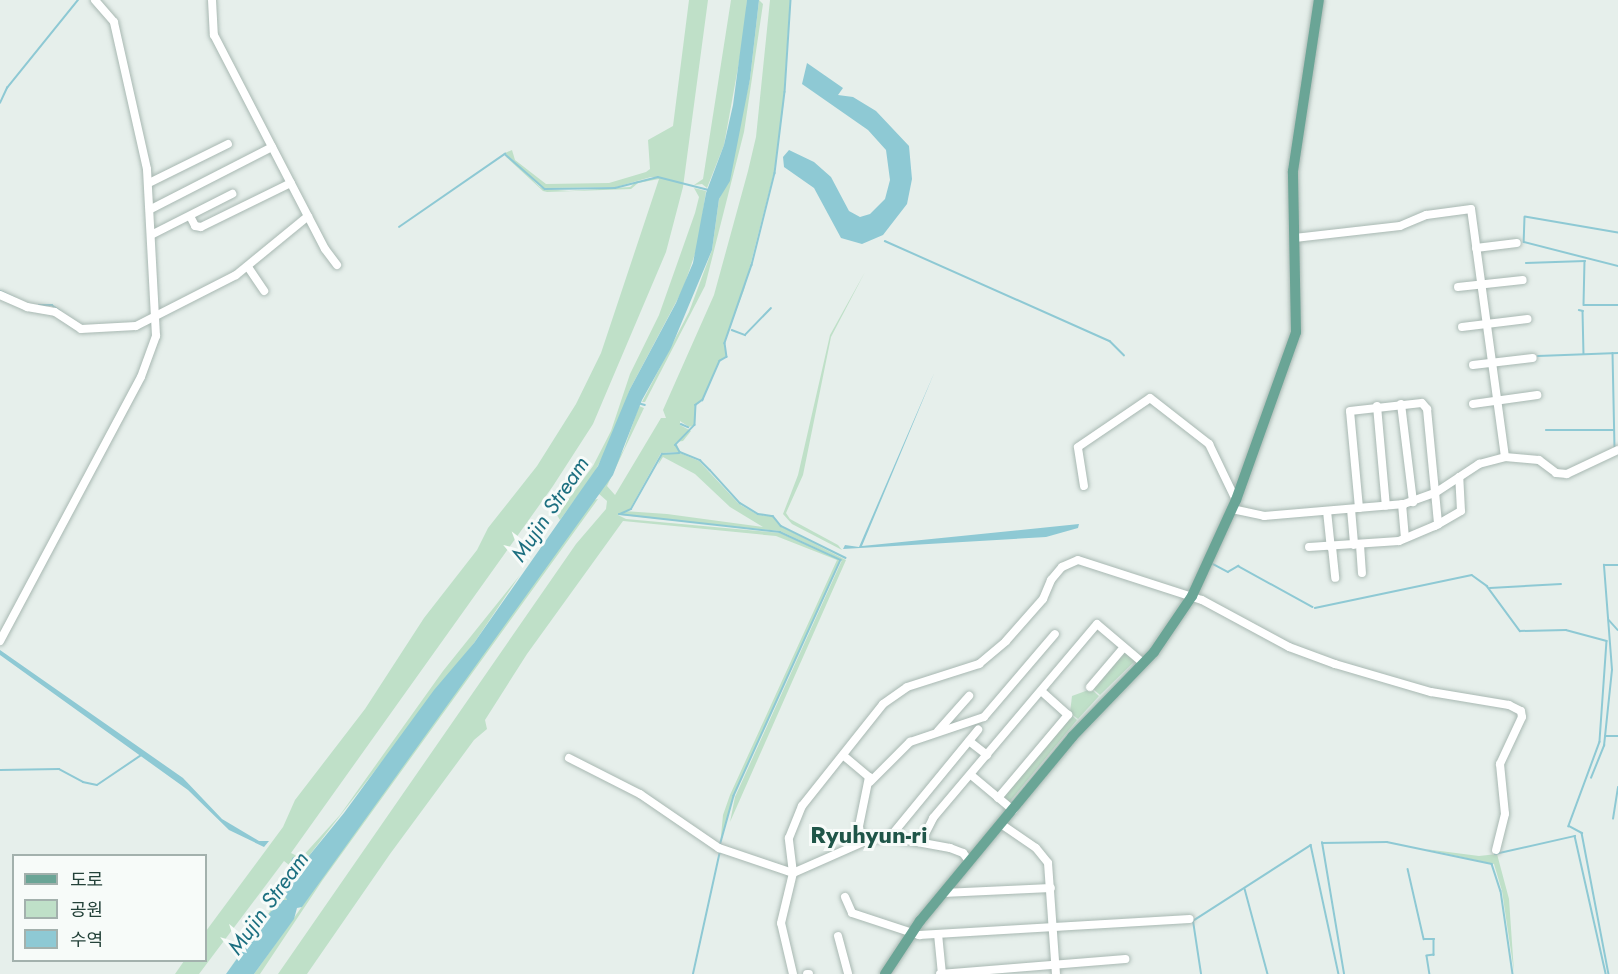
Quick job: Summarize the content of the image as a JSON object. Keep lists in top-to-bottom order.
{
  "districts": ["Ryuhyun-ri"],
  "water": ["Mujin Stream"],
  "legend": ["도로", "공원", "수역"]
}
